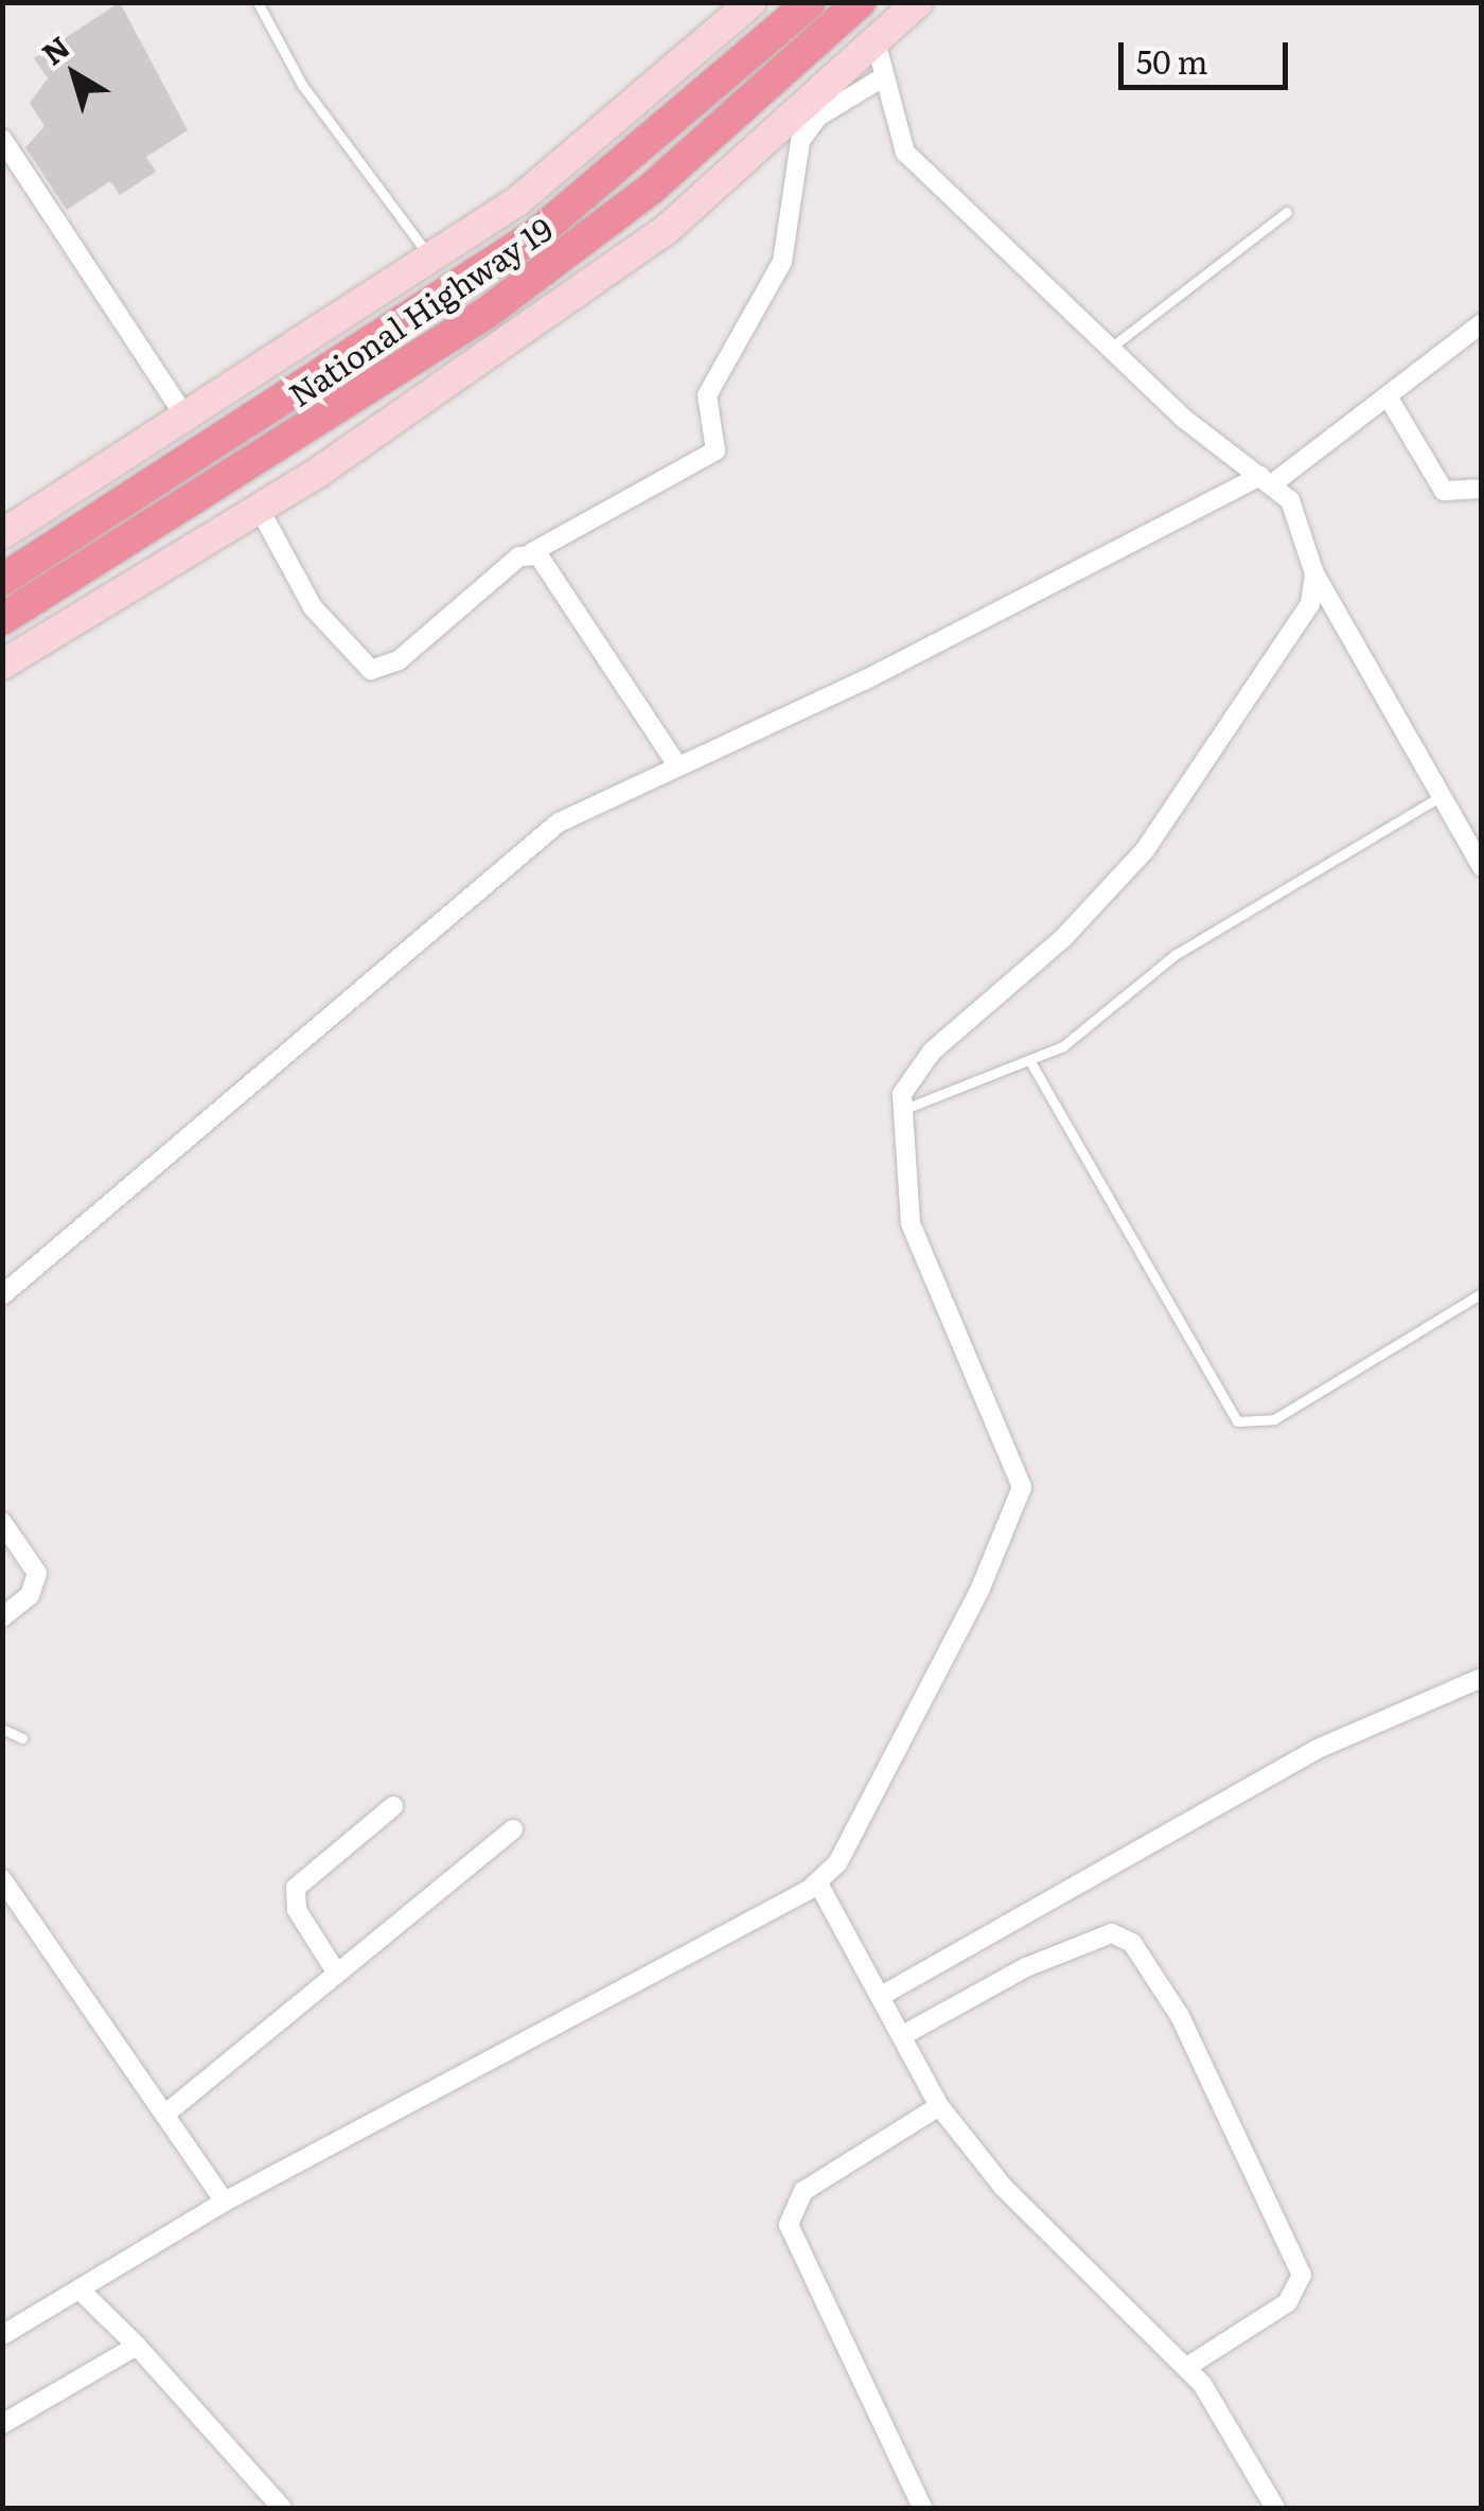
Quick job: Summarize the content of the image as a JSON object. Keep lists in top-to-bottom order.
{
  "streets": {
    "highway": ["National Highway 19"]
  },
  "scale_bar": "50 m",
  "north": "top left"
}
